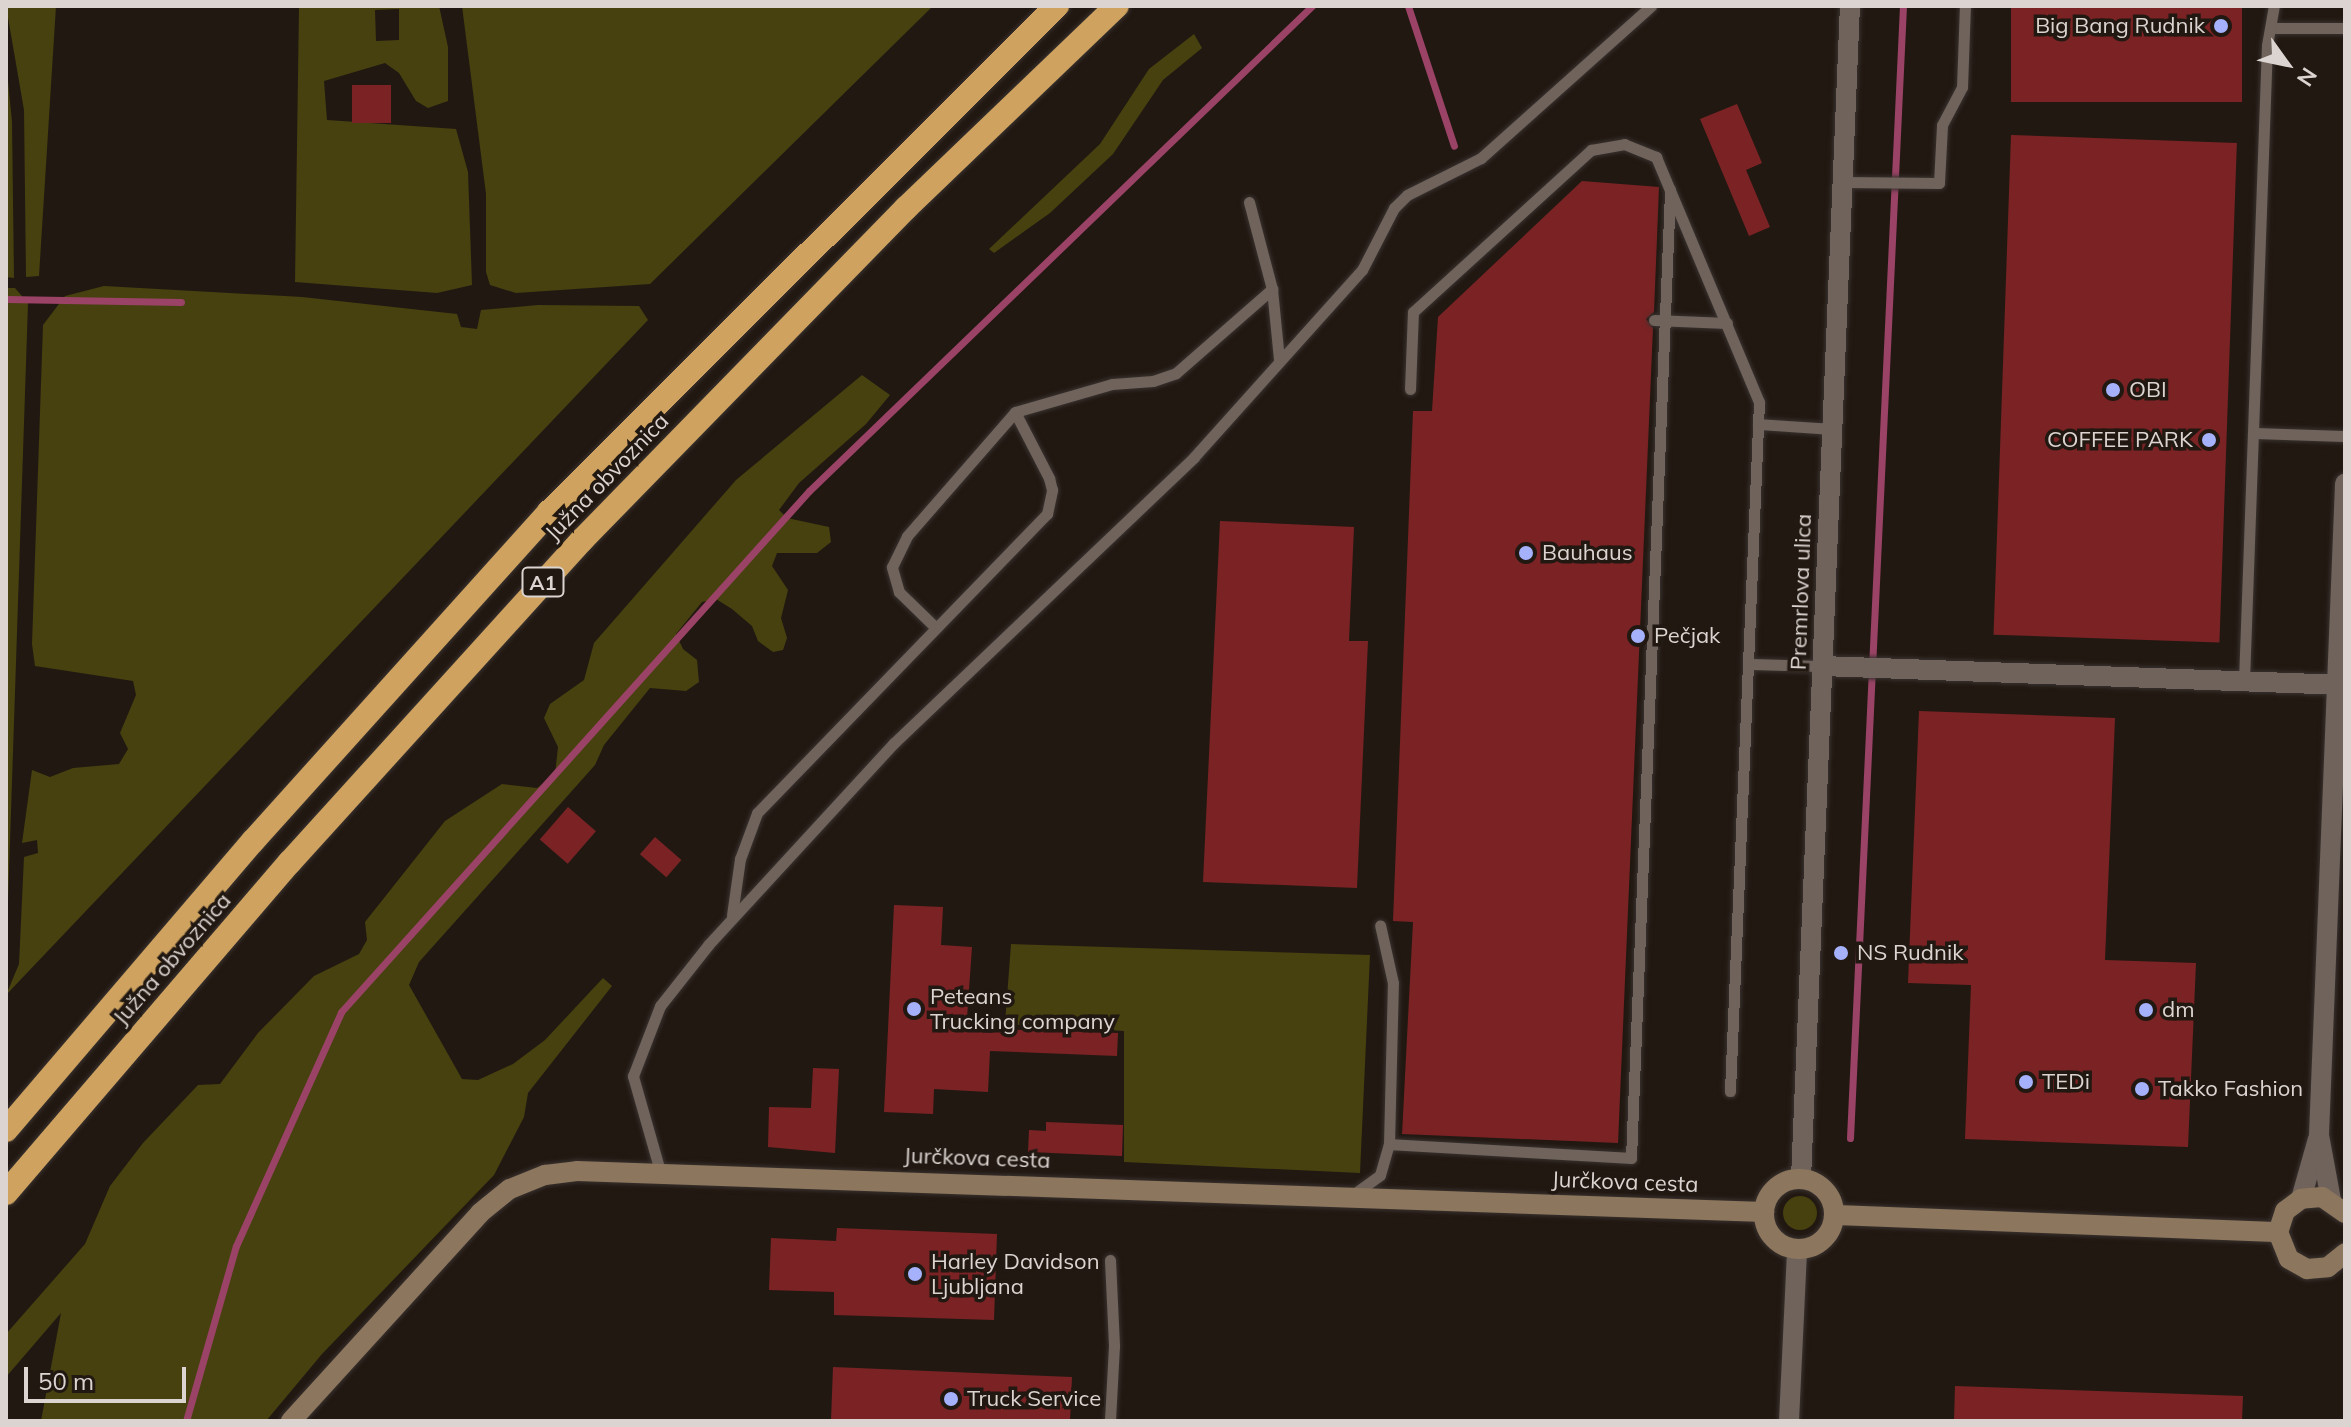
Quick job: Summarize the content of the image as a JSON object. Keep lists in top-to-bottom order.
{
  "streets": {
    "highway": ["Južna obvoznica", "A1"],
    "street": ["Premrlova ulica", "Jurčkova cesta"]
  },
  "crossings": [
    ["Premrlova ulica", "Jurčkova cesta"]
  ],
  "places": [
    "Big Bang Rudnik",
    "OBI",
    "COFFEE PARK",
    "Bauhaus",
    "Pečjak",
    "NS Rudnik",
    "Peteans Trucking company",
    "dm",
    "TEDi",
    "Takko Fashion",
    "Harley Davidson Ljubljana",
    "Truck Service"
  ],
  "scale_bar": "50 m",
  "north": "bottom right"
}
